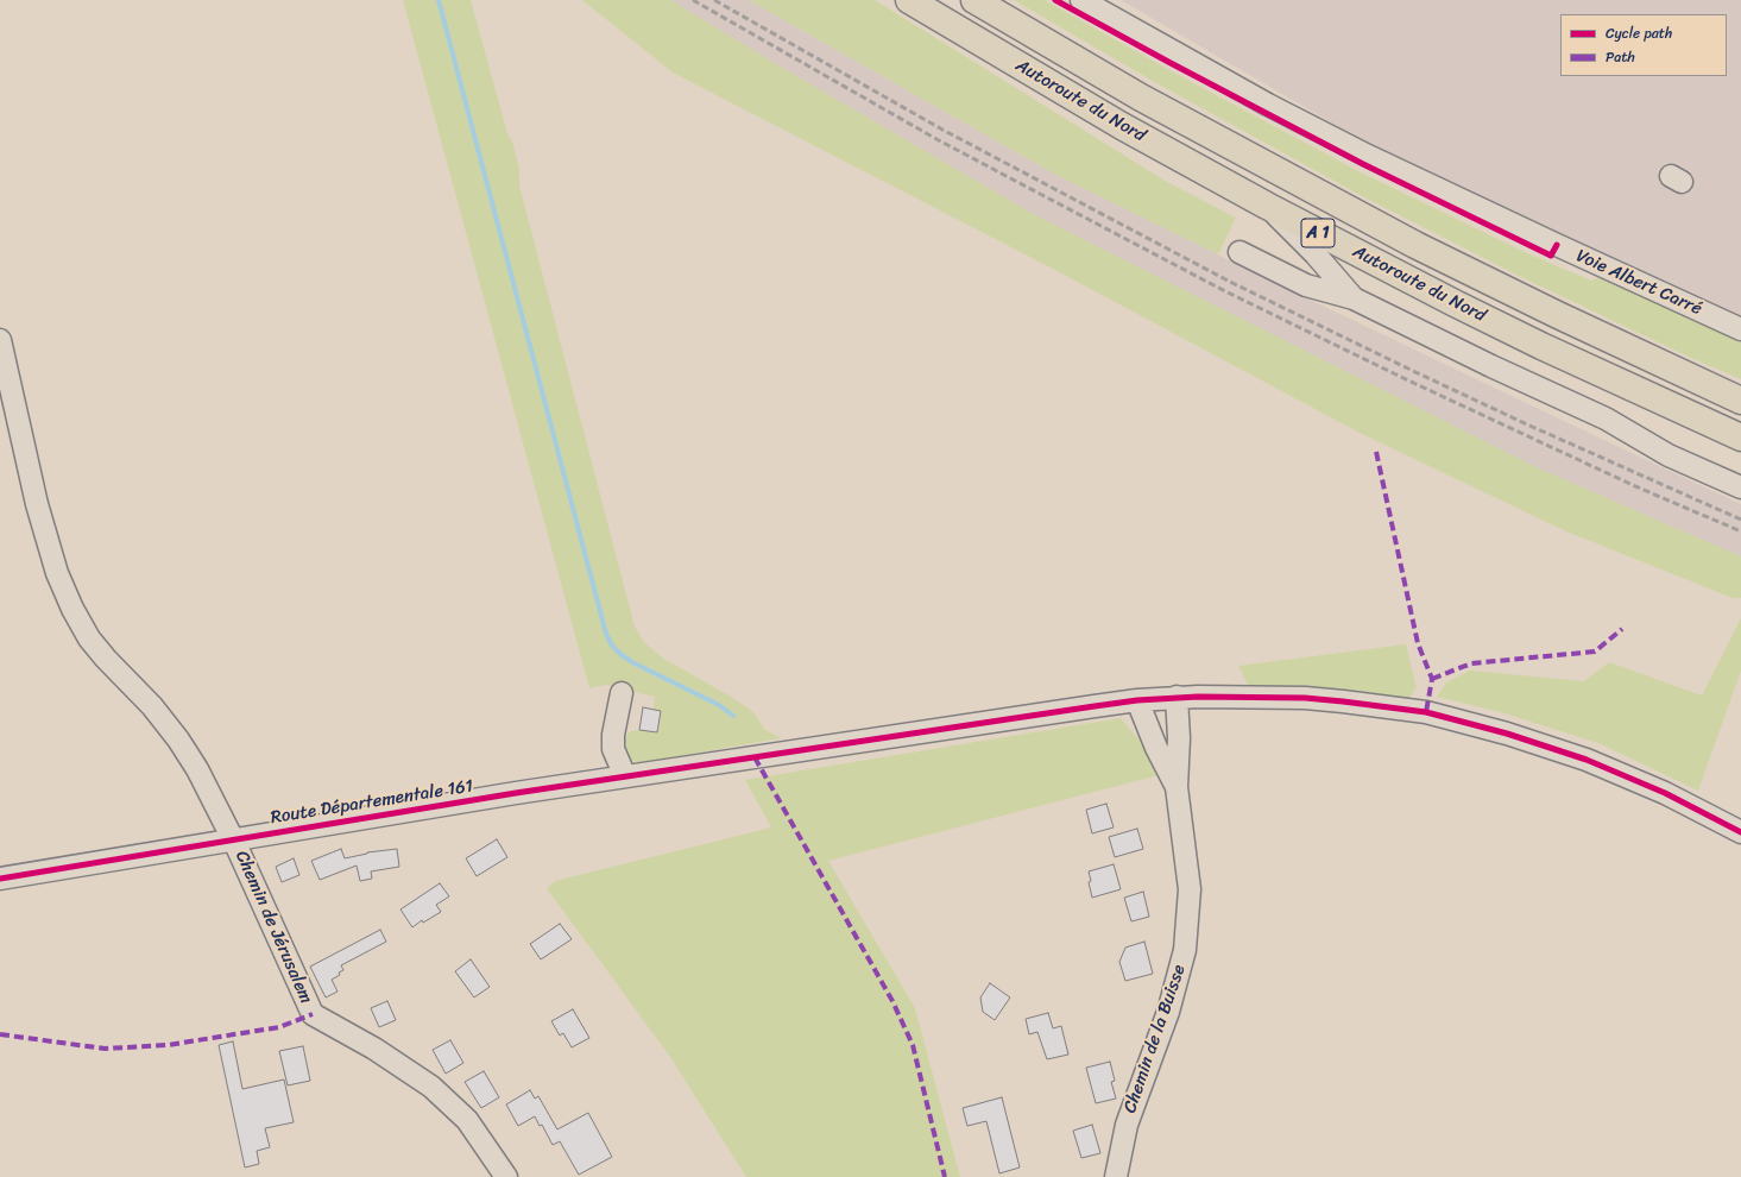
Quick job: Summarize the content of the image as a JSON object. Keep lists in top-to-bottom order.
{
  "streets": {
    "highway": ["Autoroute du Nord", "A 1"],
    "street": [
      "Voie Albert Carré",
      "Route Départementale 161",
      "Chemin de Jérusalem",
      "Chemin de la Buisse"
    ]
  },
  "crossings": [
    ["Route Départementale 161", "Chemin de Jérusalem"],
    ["Route Départementale 161", "Chemin de la Buisse"]
  ],
  "legend": ["Cycle path", "Path"]
}
